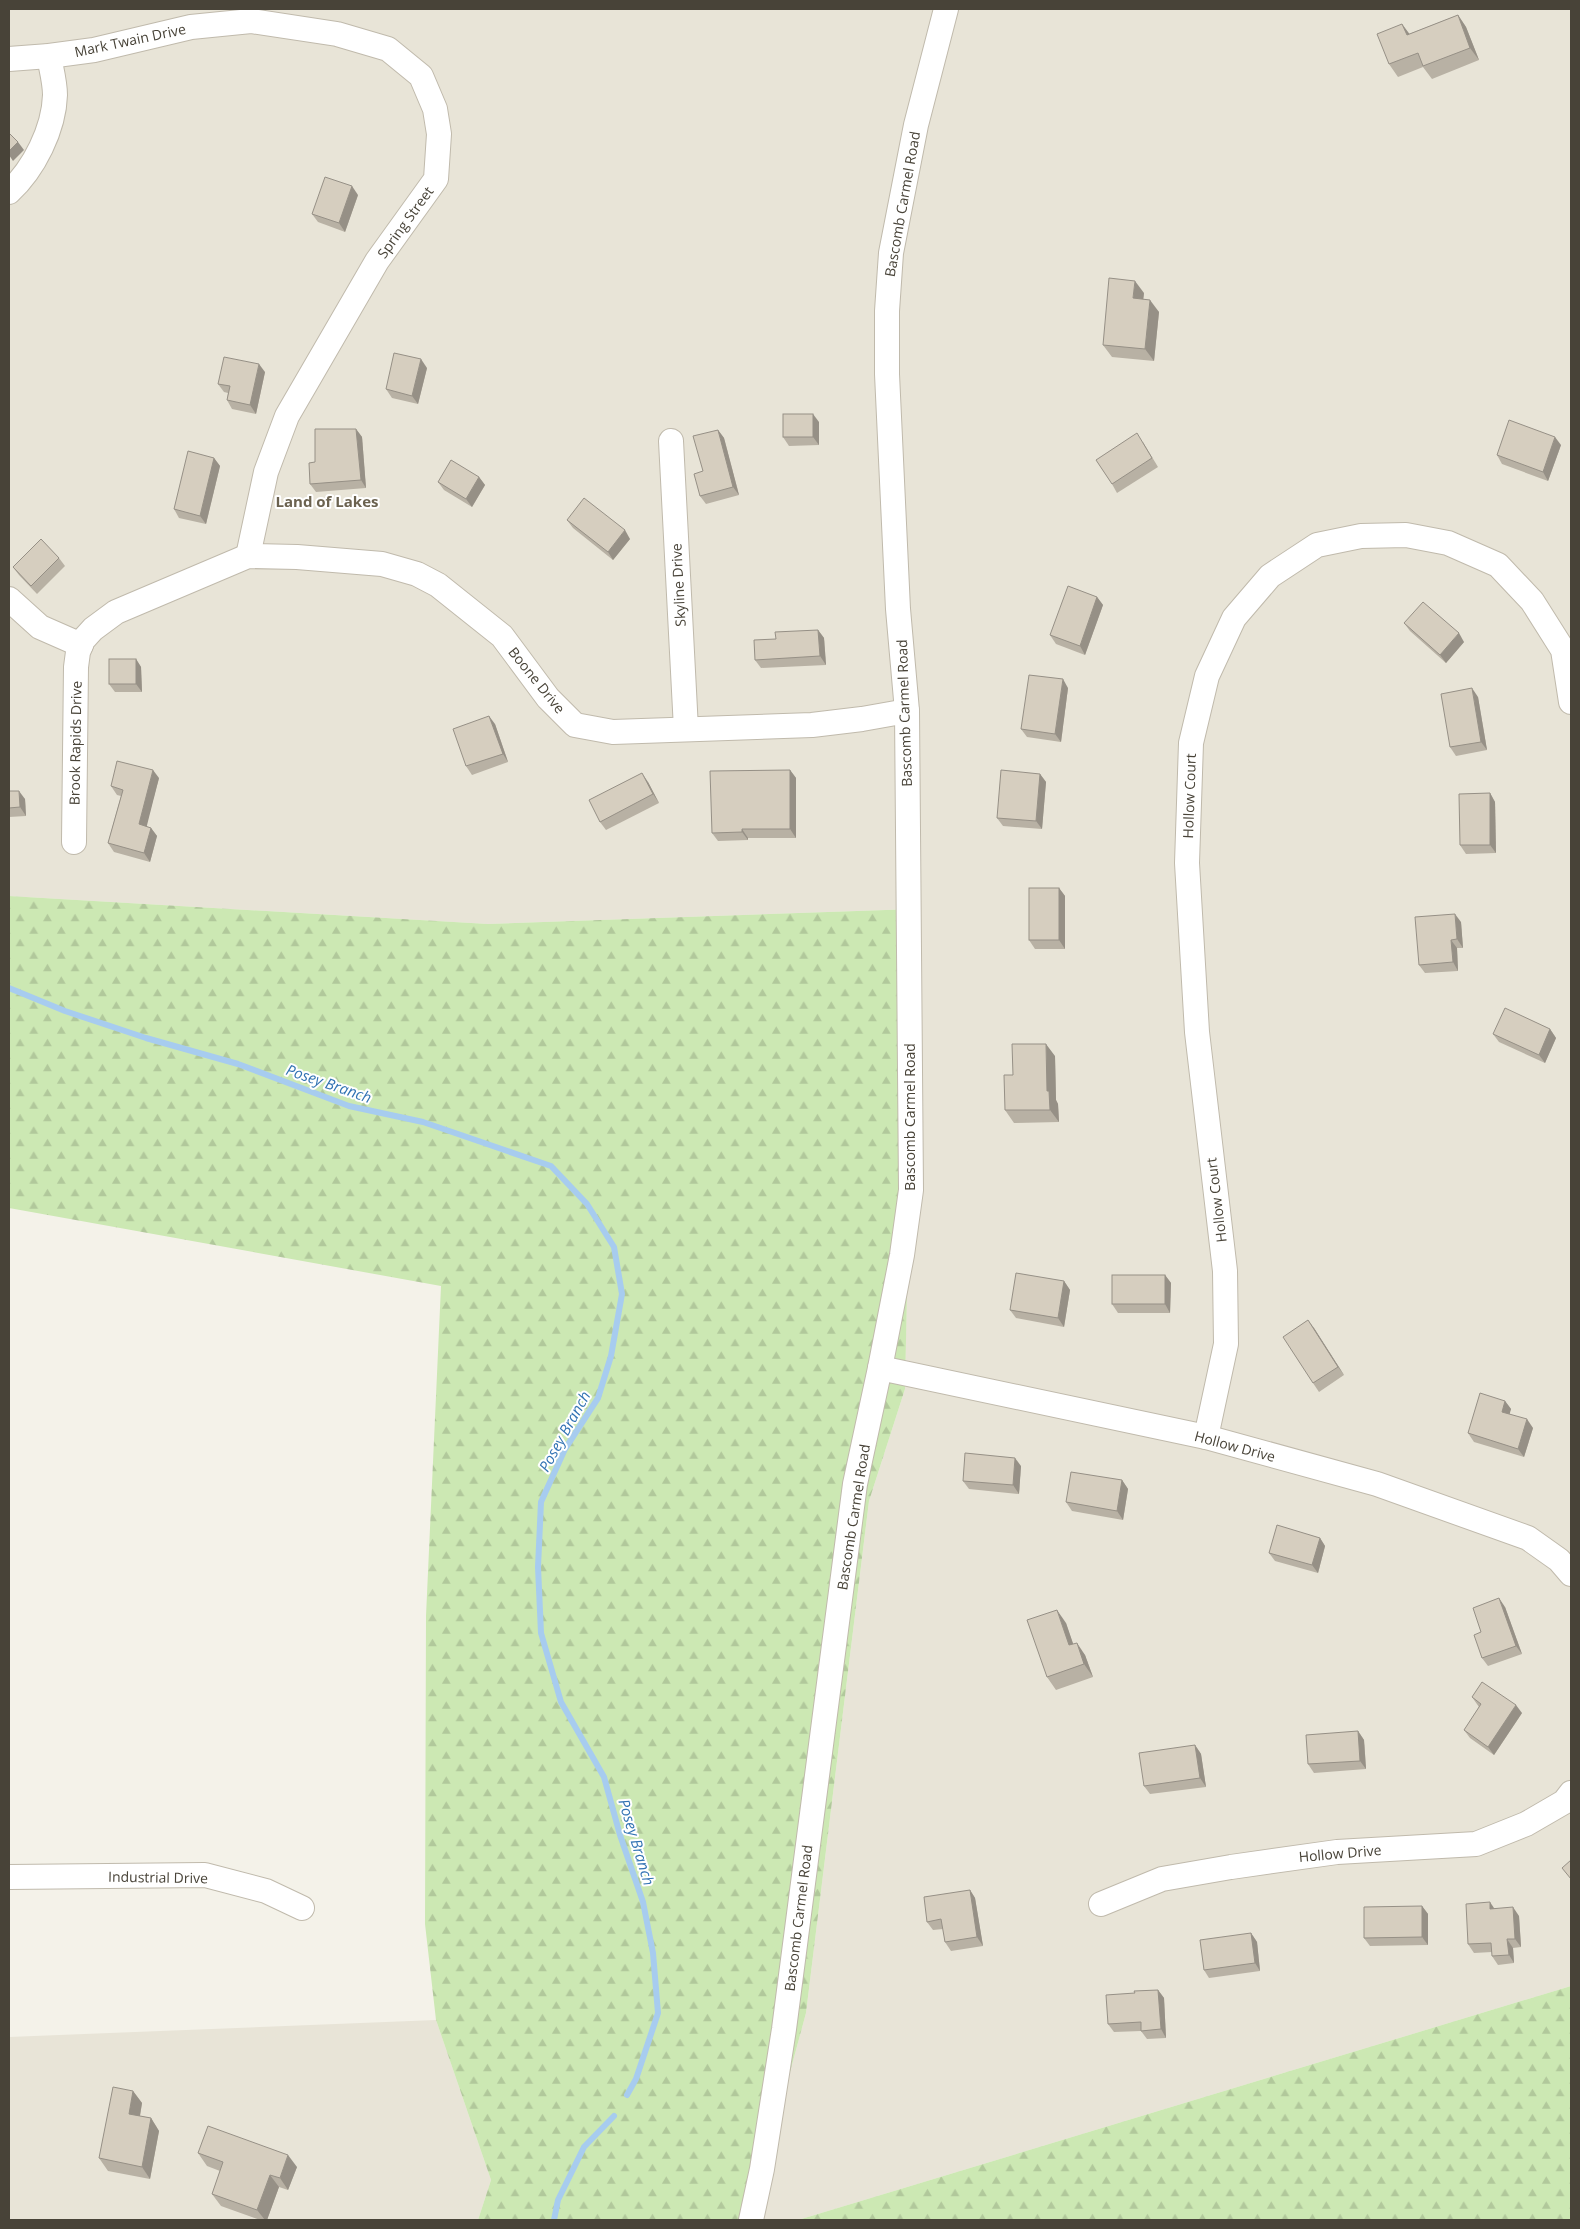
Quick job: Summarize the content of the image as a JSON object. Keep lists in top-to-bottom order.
{
  "streets": {
    "street": [
      "Mark Twain Drive",
      "Bascomb Carmel Road",
      "Spring Street",
      "Skyline Drive",
      "Boone Drive",
      "Brook Rapids Drive",
      "Hollow Court",
      "Hollow Drive",
      "Industrial Drive"
    ]
  },
  "crossings": [
    ["Mark Twain Drive", "Spring Street"],
    ["Bascomb Carmel Road", "Boone Drive"],
    ["Bascomb Carmel Road", "Hollow Drive"],
    ["Spring Street", "Boone Drive"],
    ["Spring Street", "Brook Rapids Drive"],
    ["Skyline Drive", "Boone Drive"],
    ["Boone Drive", "Brook Rapids Drive"],
    ["Hollow Court", "Hollow Drive"]
  ],
  "districts": ["Land of Lakes"],
  "water": ["Posey Branch"]
}
